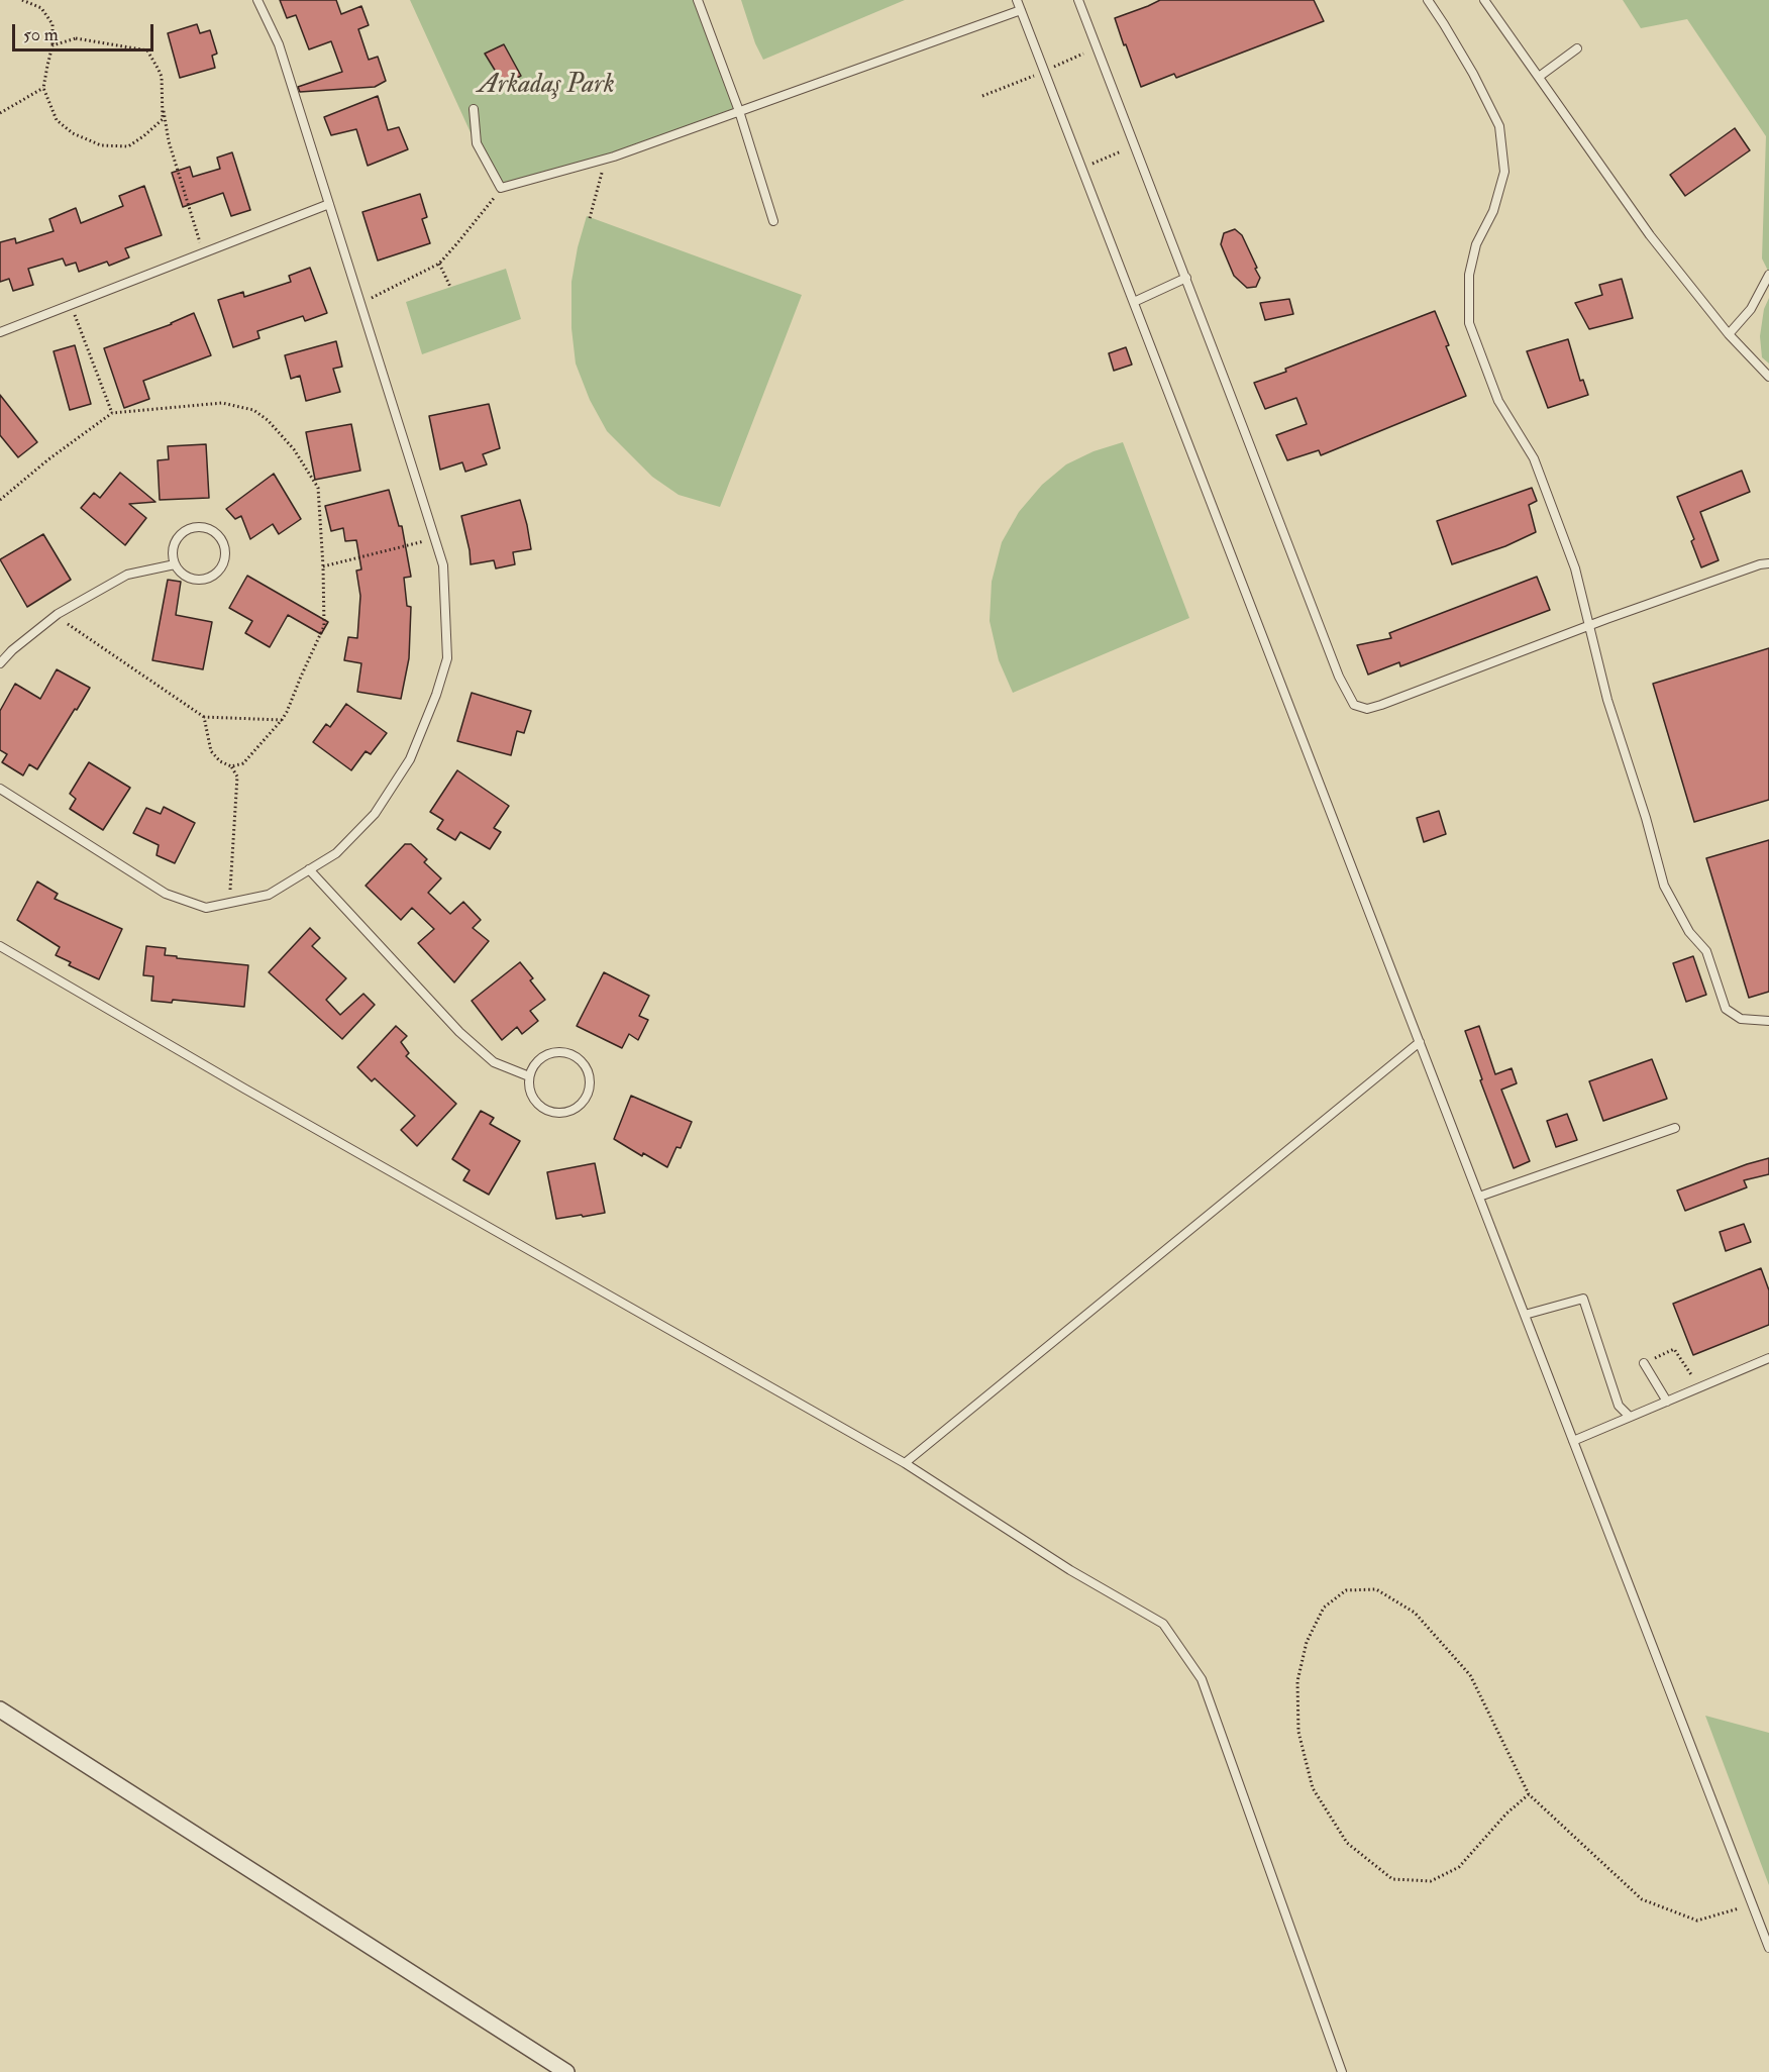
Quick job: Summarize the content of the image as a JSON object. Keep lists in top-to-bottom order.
{
  "parks": ["Arkadaş Park"],
  "scale_bar": "50 m"
}
